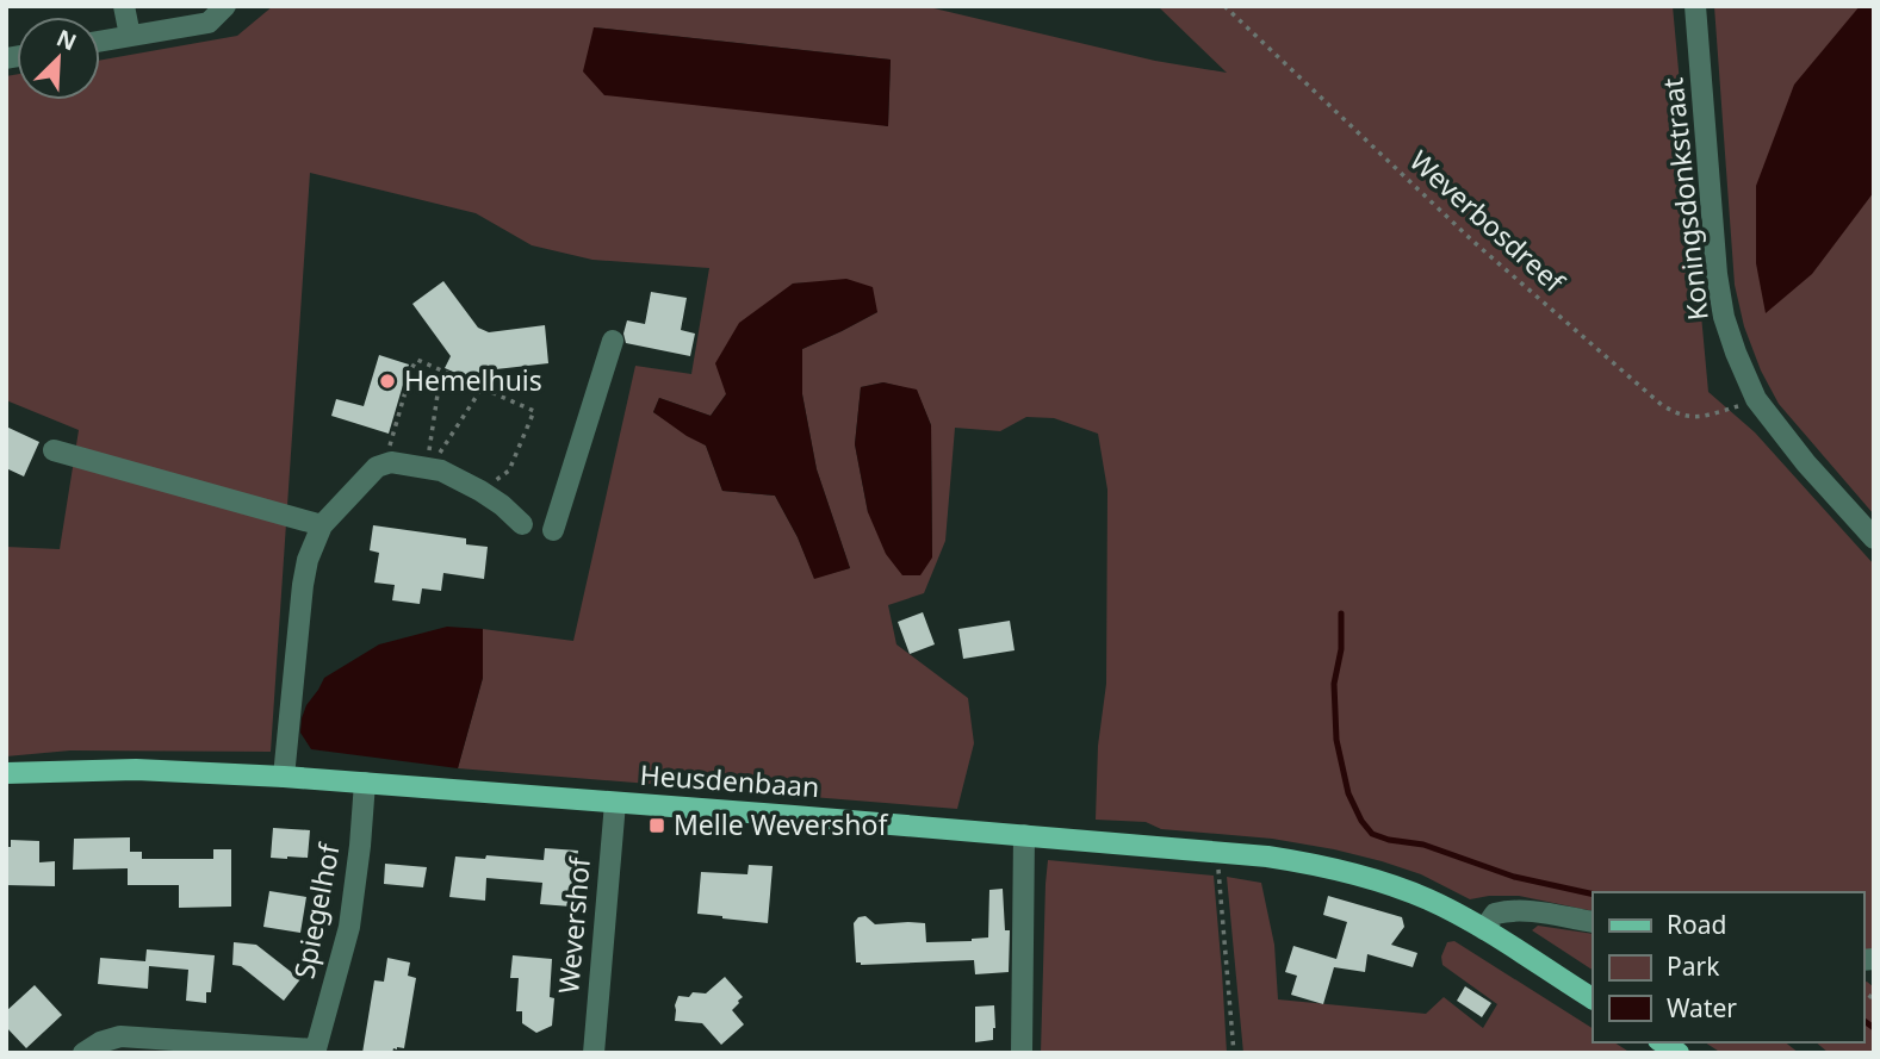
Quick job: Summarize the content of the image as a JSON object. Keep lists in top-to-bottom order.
{
  "streets": {
    "main road": ["Heusdenbaan"],
    "street": ["Koningsdonkstraat", "Spiegelhof", "Wevershof"],
    "path": ["Weverbosdreef"]
  },
  "crossings": [
    ["Heusdenbaan", "Spiegelhof"],
    ["Heusdenbaan", "Wevershof"]
  ],
  "places": {
    "other": ["Hemelhuis"],
    "transit": ["Melle Wevershof"]
  },
  "legend": ["Road", "Park", "Water"],
  "north": "top right"
}
